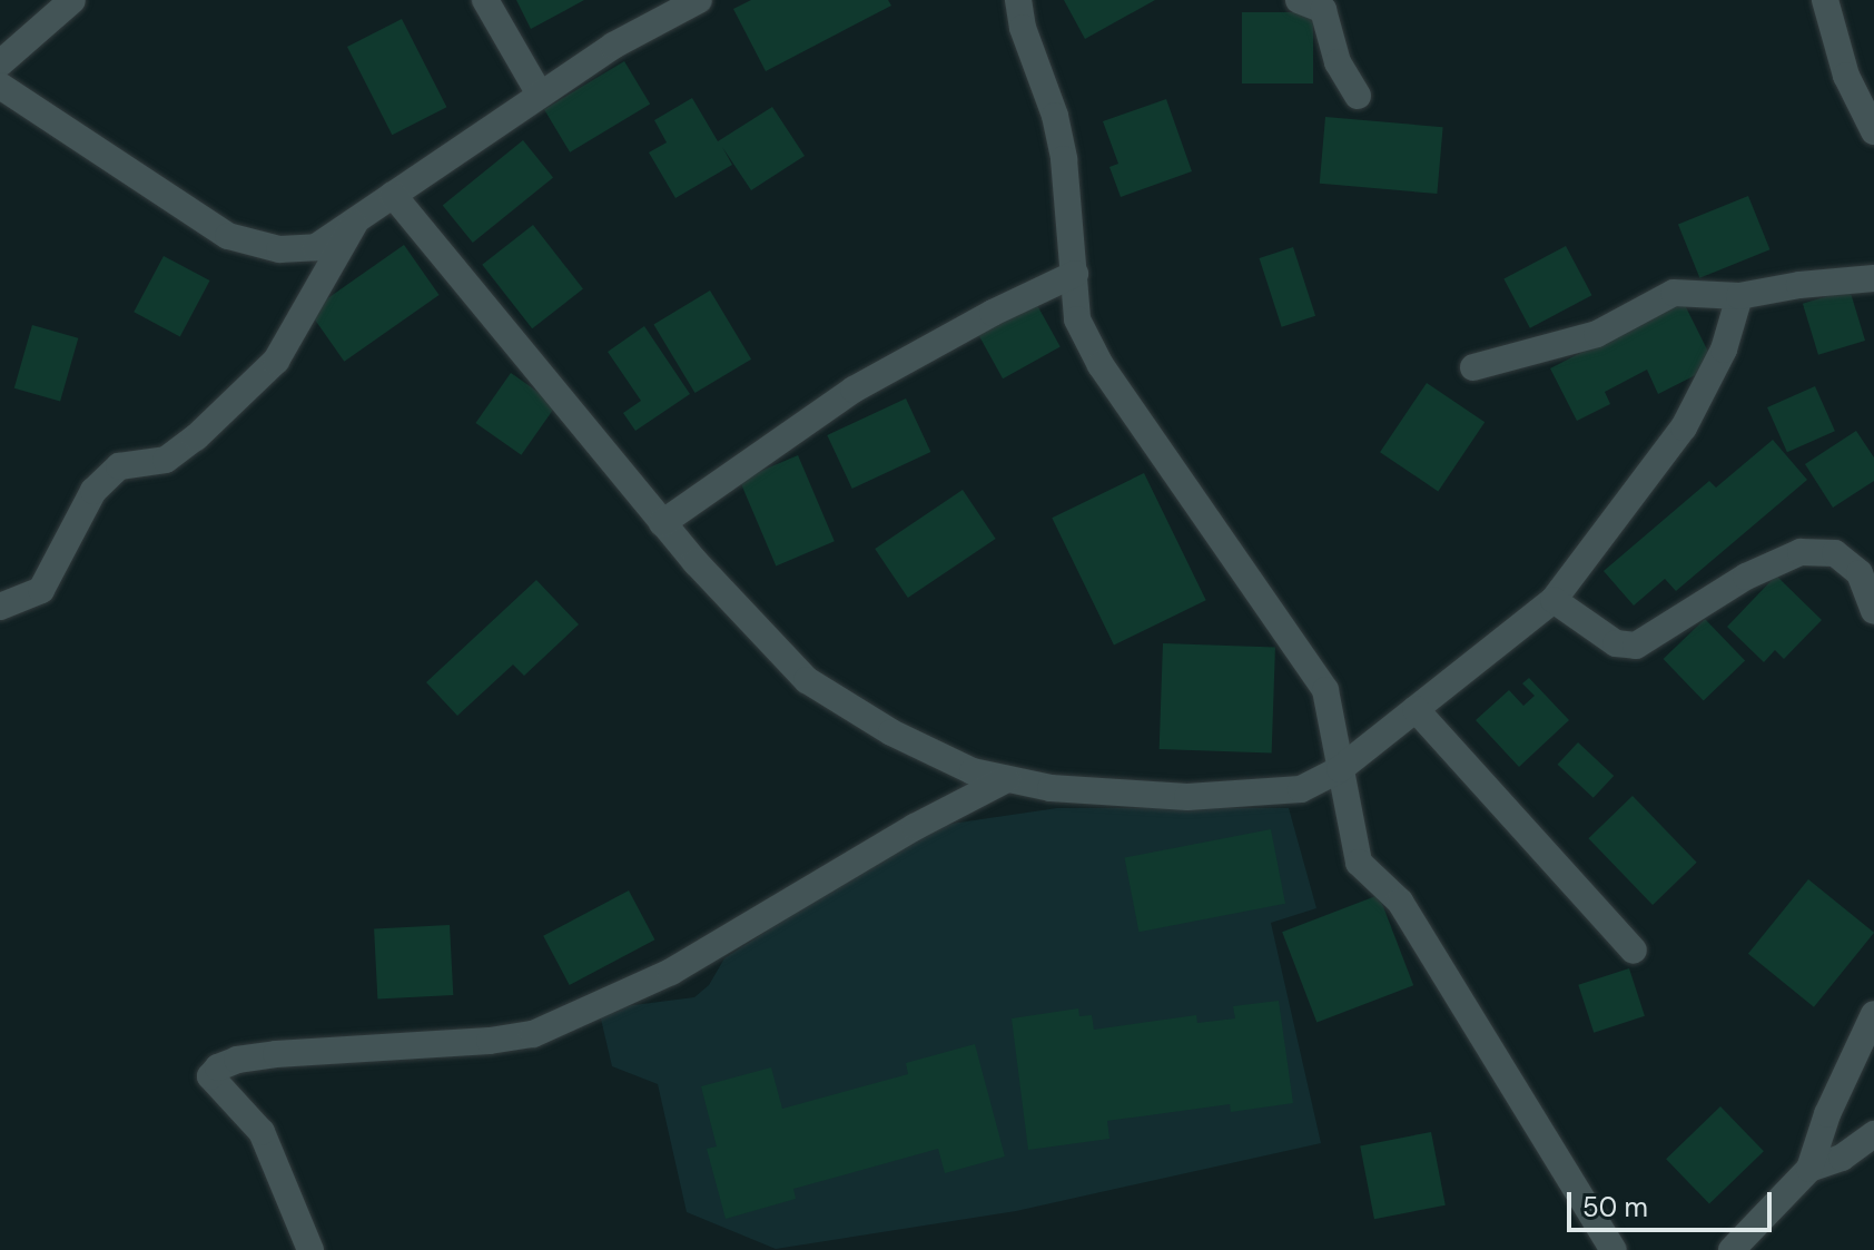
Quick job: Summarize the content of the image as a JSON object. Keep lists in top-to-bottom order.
{
  "scale_bar": "50 m"
}
